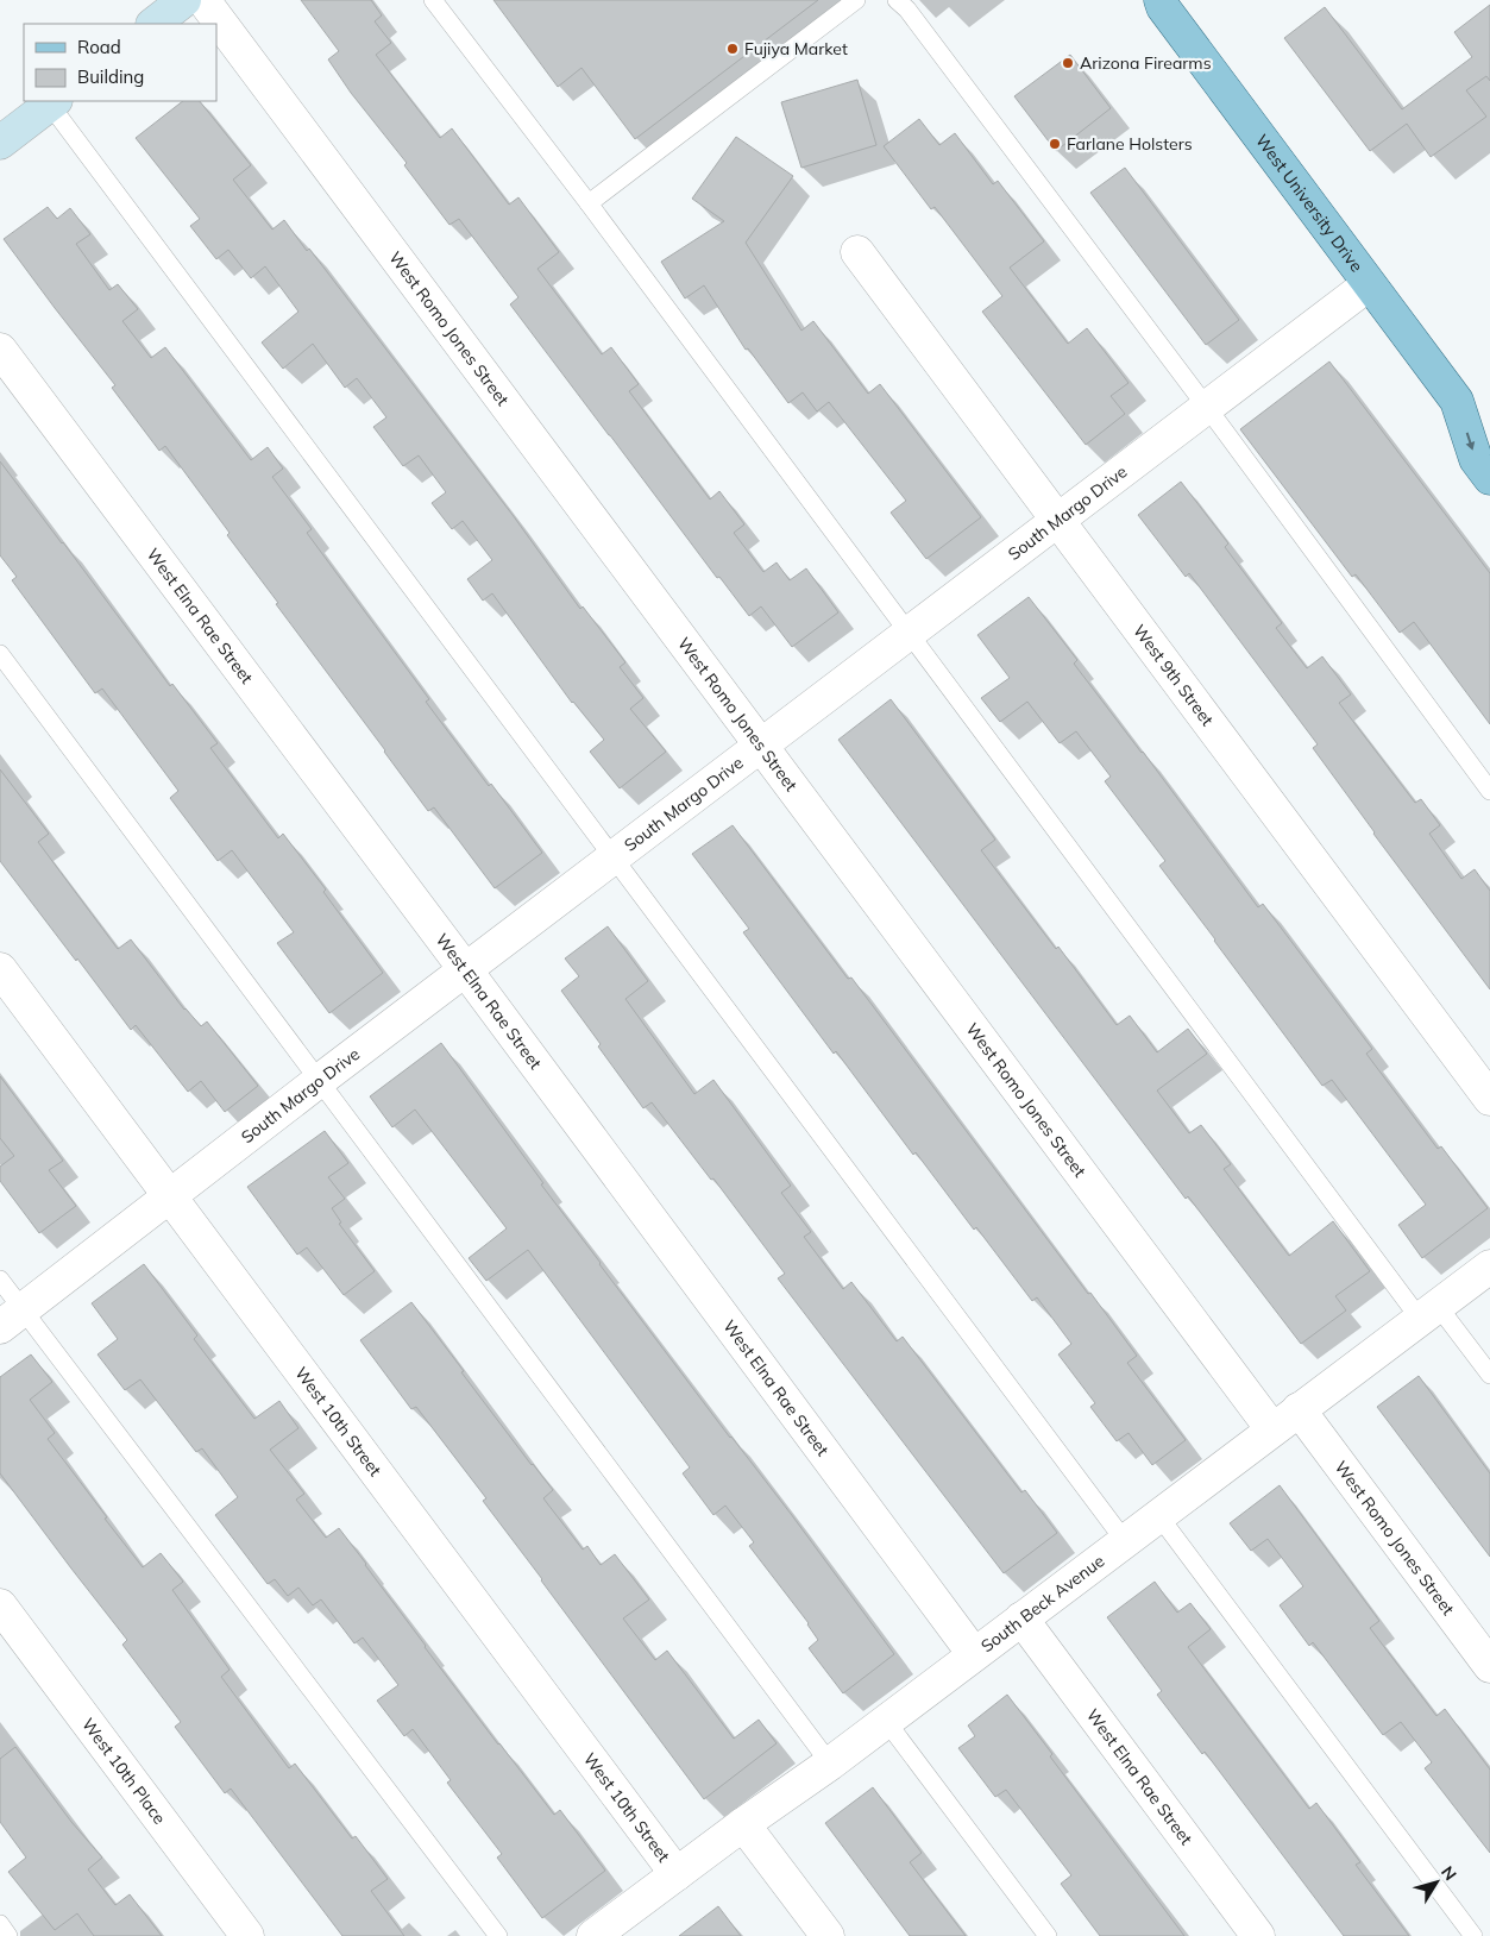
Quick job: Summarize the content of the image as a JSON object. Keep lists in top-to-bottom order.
{
  "streets": {
    "main road": ["West University Drive"],
    "street": [
      "West Romo Jones Street",
      "South Margo Drive",
      "West Elna Rae Street",
      "West 9th Street",
      "West 10th Street",
      "South Beck Avenue",
      "West 10th Place"
    ]
  },
  "crossings": [
    ["West University Drive", "South Margo Drive"],
    ["West Romo Jones Street", "South Margo Drive"],
    ["West Romo Jones Street", "South Beck Avenue"],
    ["South Margo Drive", "West Elna Rae Street"],
    ["South Margo Drive", "West 9th Street"],
    ["South Margo Drive", "West 10th Street"],
    ["West Elna Rae Street", "South Beck Avenue"],
    ["West 10th Street", "South Beck Avenue"]
  ],
  "places": ["Fujiya Market", "Arizona Firearms", "Farlane Holsters"],
  "legend": ["Road", "Building"],
  "north": "top right"
}
